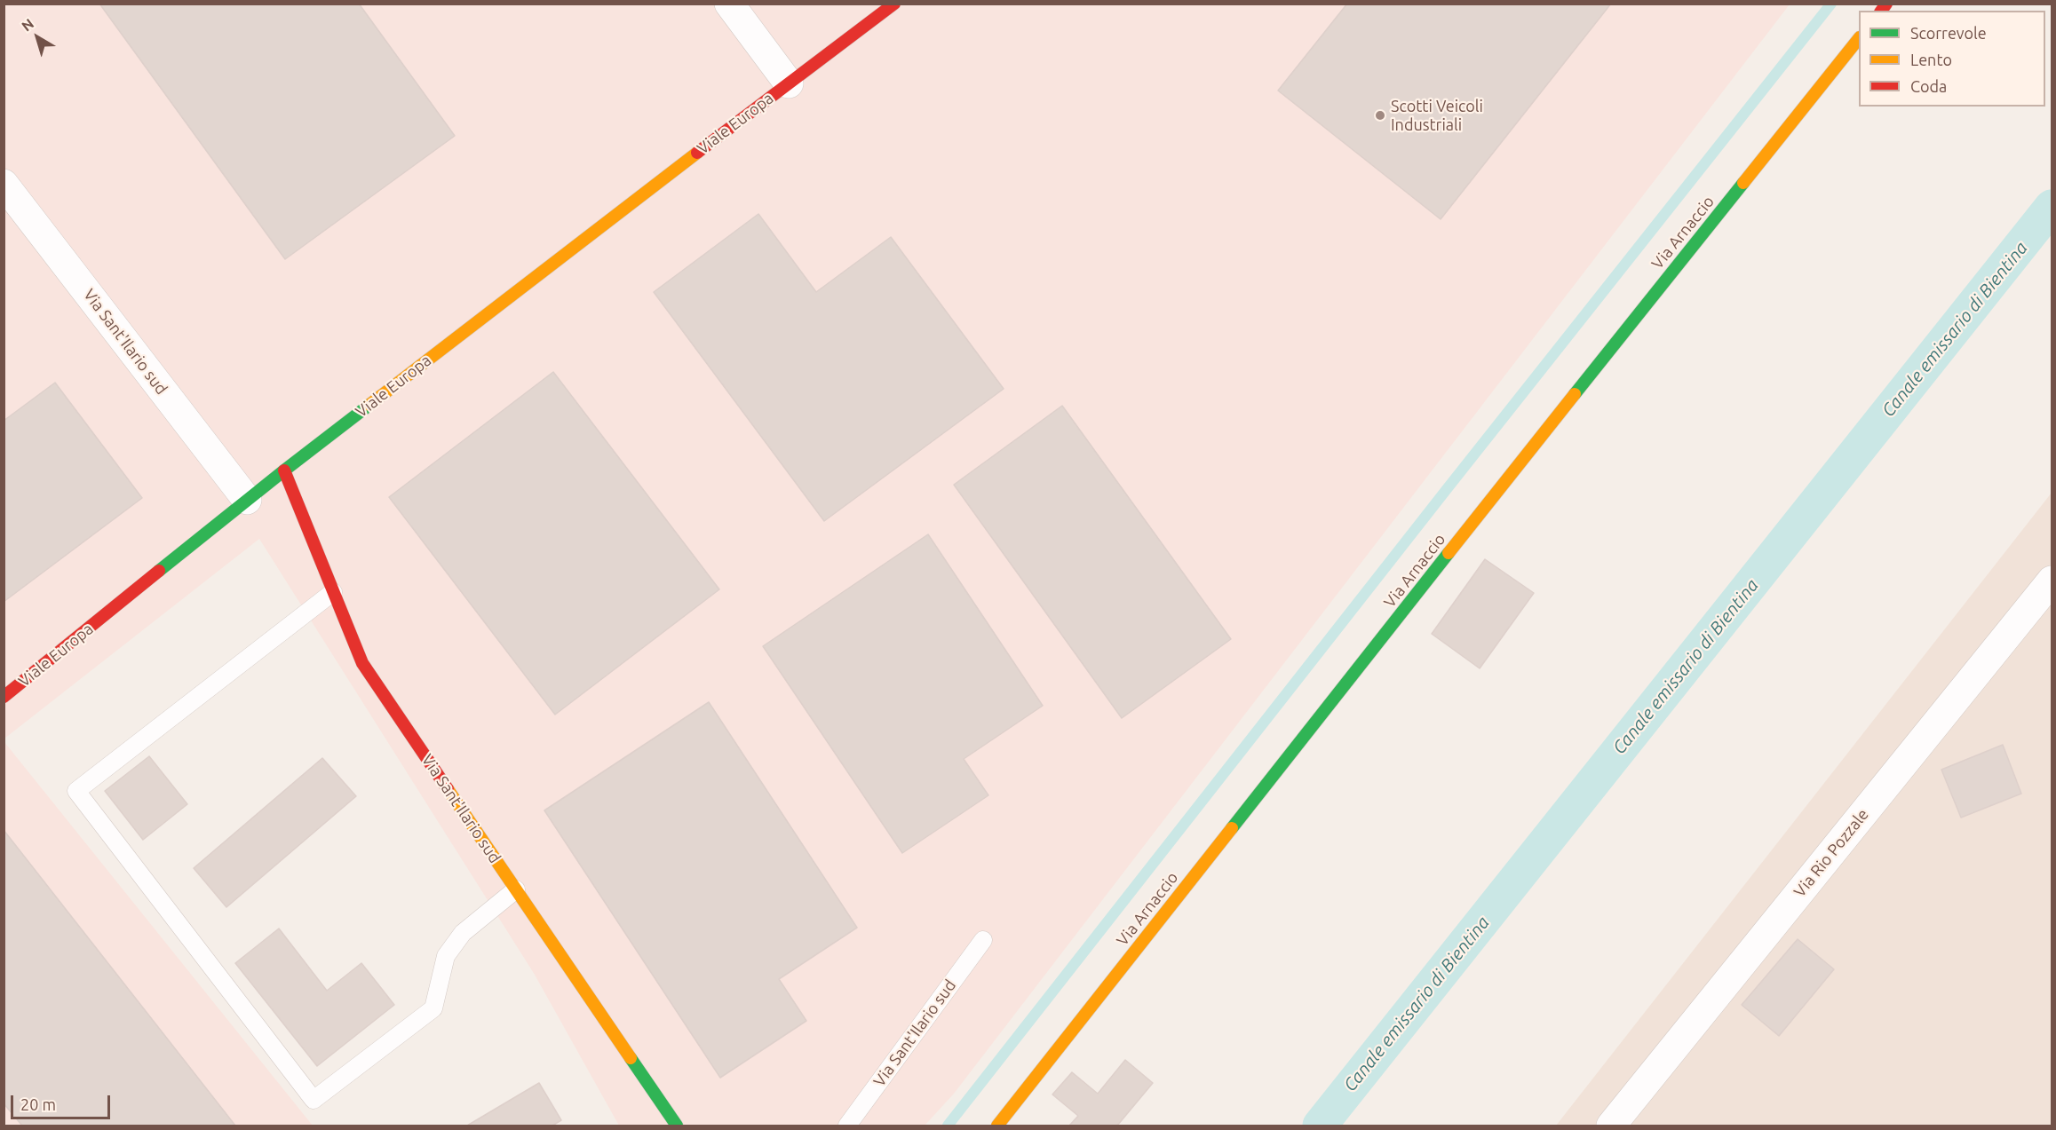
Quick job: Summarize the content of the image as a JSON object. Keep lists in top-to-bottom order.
{
  "streets": {
    "street": [
      "Viale Europa",
      "Via Arnaccio",
      "Via Sant'Ilario sud",
      "Via Rio Pozzale"
    ]
  },
  "crossings": [
    ["Viale Europa", "Via Sant'Ilario sud"]
  ],
  "water": ["Canale emissario di Bientina"],
  "places": ["Scotti Veicoli Industriali"],
  "legend": ["Scorrevole", "Lento", "Coda"],
  "scale_bar": "20 m",
  "north": "top left"
}
